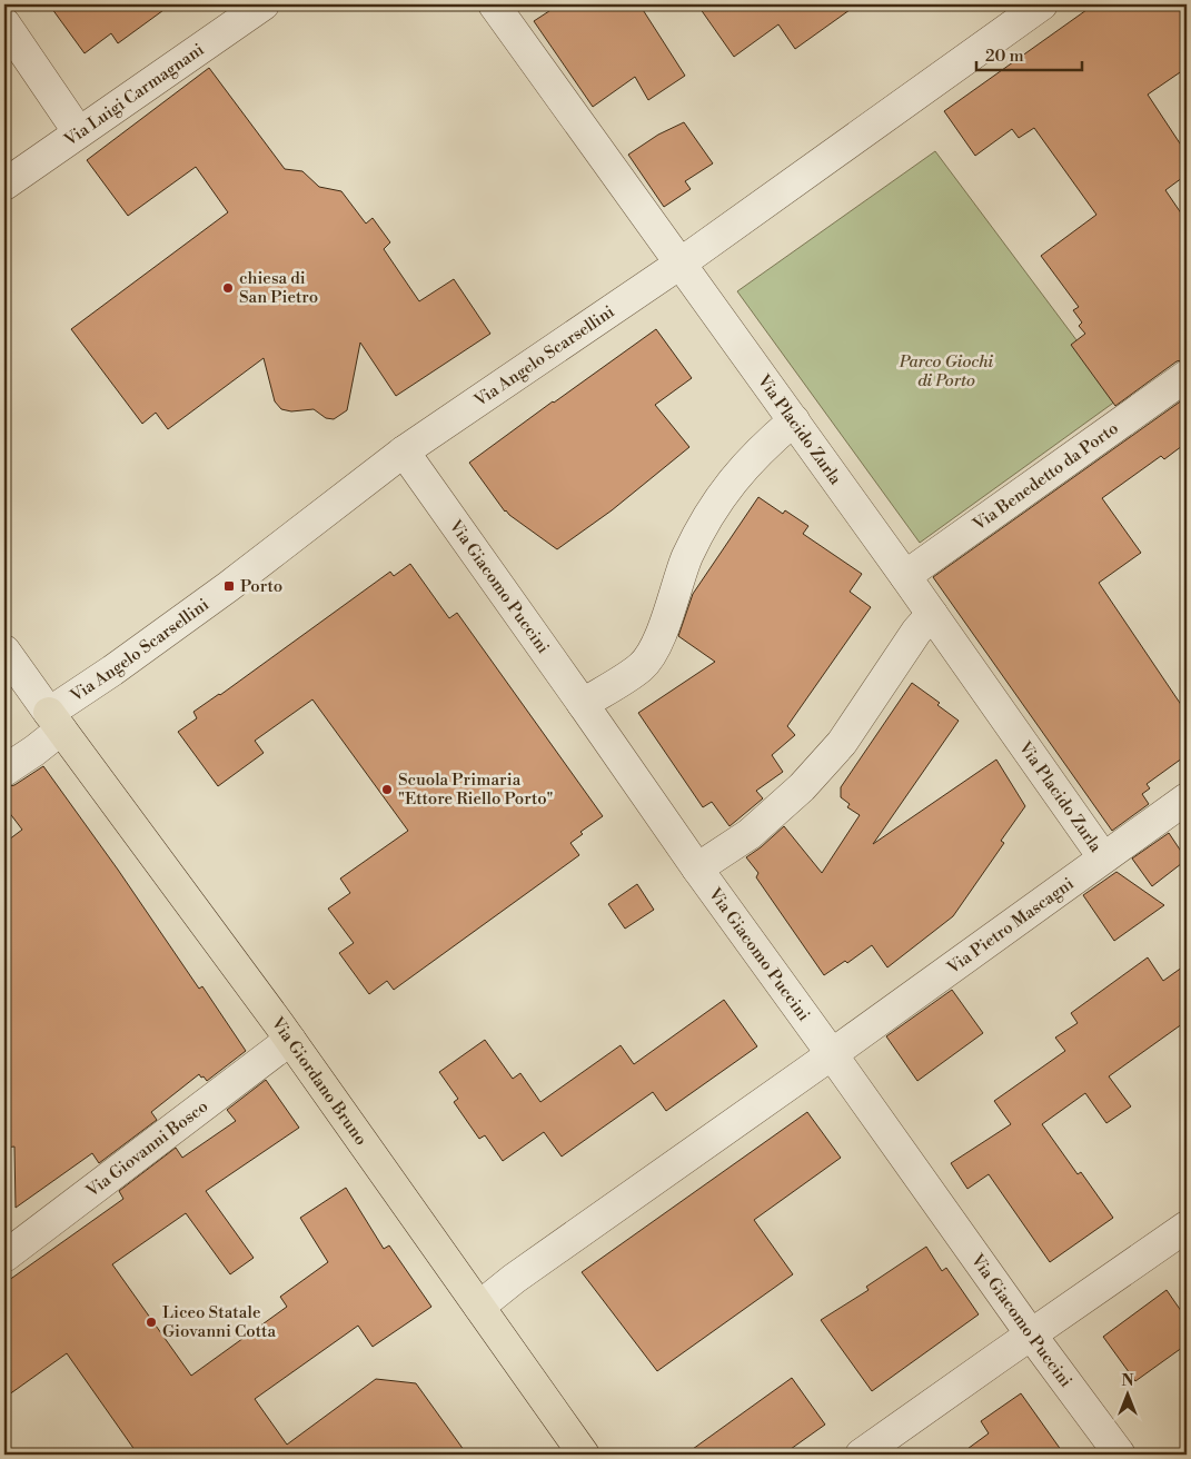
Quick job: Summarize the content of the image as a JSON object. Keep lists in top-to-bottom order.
{
  "streets": {
    "main road": ["Via Giordano Bruno"],
    "street": [
      "Via Luigi Carmagnani",
      "Via Angelo Scarsellini",
      "Via Placido Zurla",
      "Via Benedetto da Porto",
      "Via Giacomo Puccini",
      "Via Pietro Mascagni",
      "Via Giovanni Bosco"
    ]
  },
  "crossings": [
    ["Via Angelo Scarsellini", "Via Placido Zurla"],
    ["Via Angelo Scarsellini", "Via Giacomo Puccini"],
    ["Via Angelo Scarsellini", "Via Giordano Bruno"],
    ["Via Placido Zurla", "Via Benedetto da Porto"],
    ["Via Placido Zurla", "Via Pietro Mascagni"],
    ["Via Giacomo Puccini", "Via Pietro Mascagni"],
    ["Via Pietro Mascagni", "Via Giordano Bruno"],
    ["Via Giordano Bruno", "Via Giovanni Bosco"]
  ],
  "parks": ["Parco Giochi di Porto"],
  "places": {
    "other": ["chiesa di San Pietro", "Scuola Primaria \"Ettore Riello Porto\"", "Liceo Statale Giovanni Cotta"],
    "transit": ["Porto"]
  },
  "scale_bar": "20 m",
  "north": "top"
}
